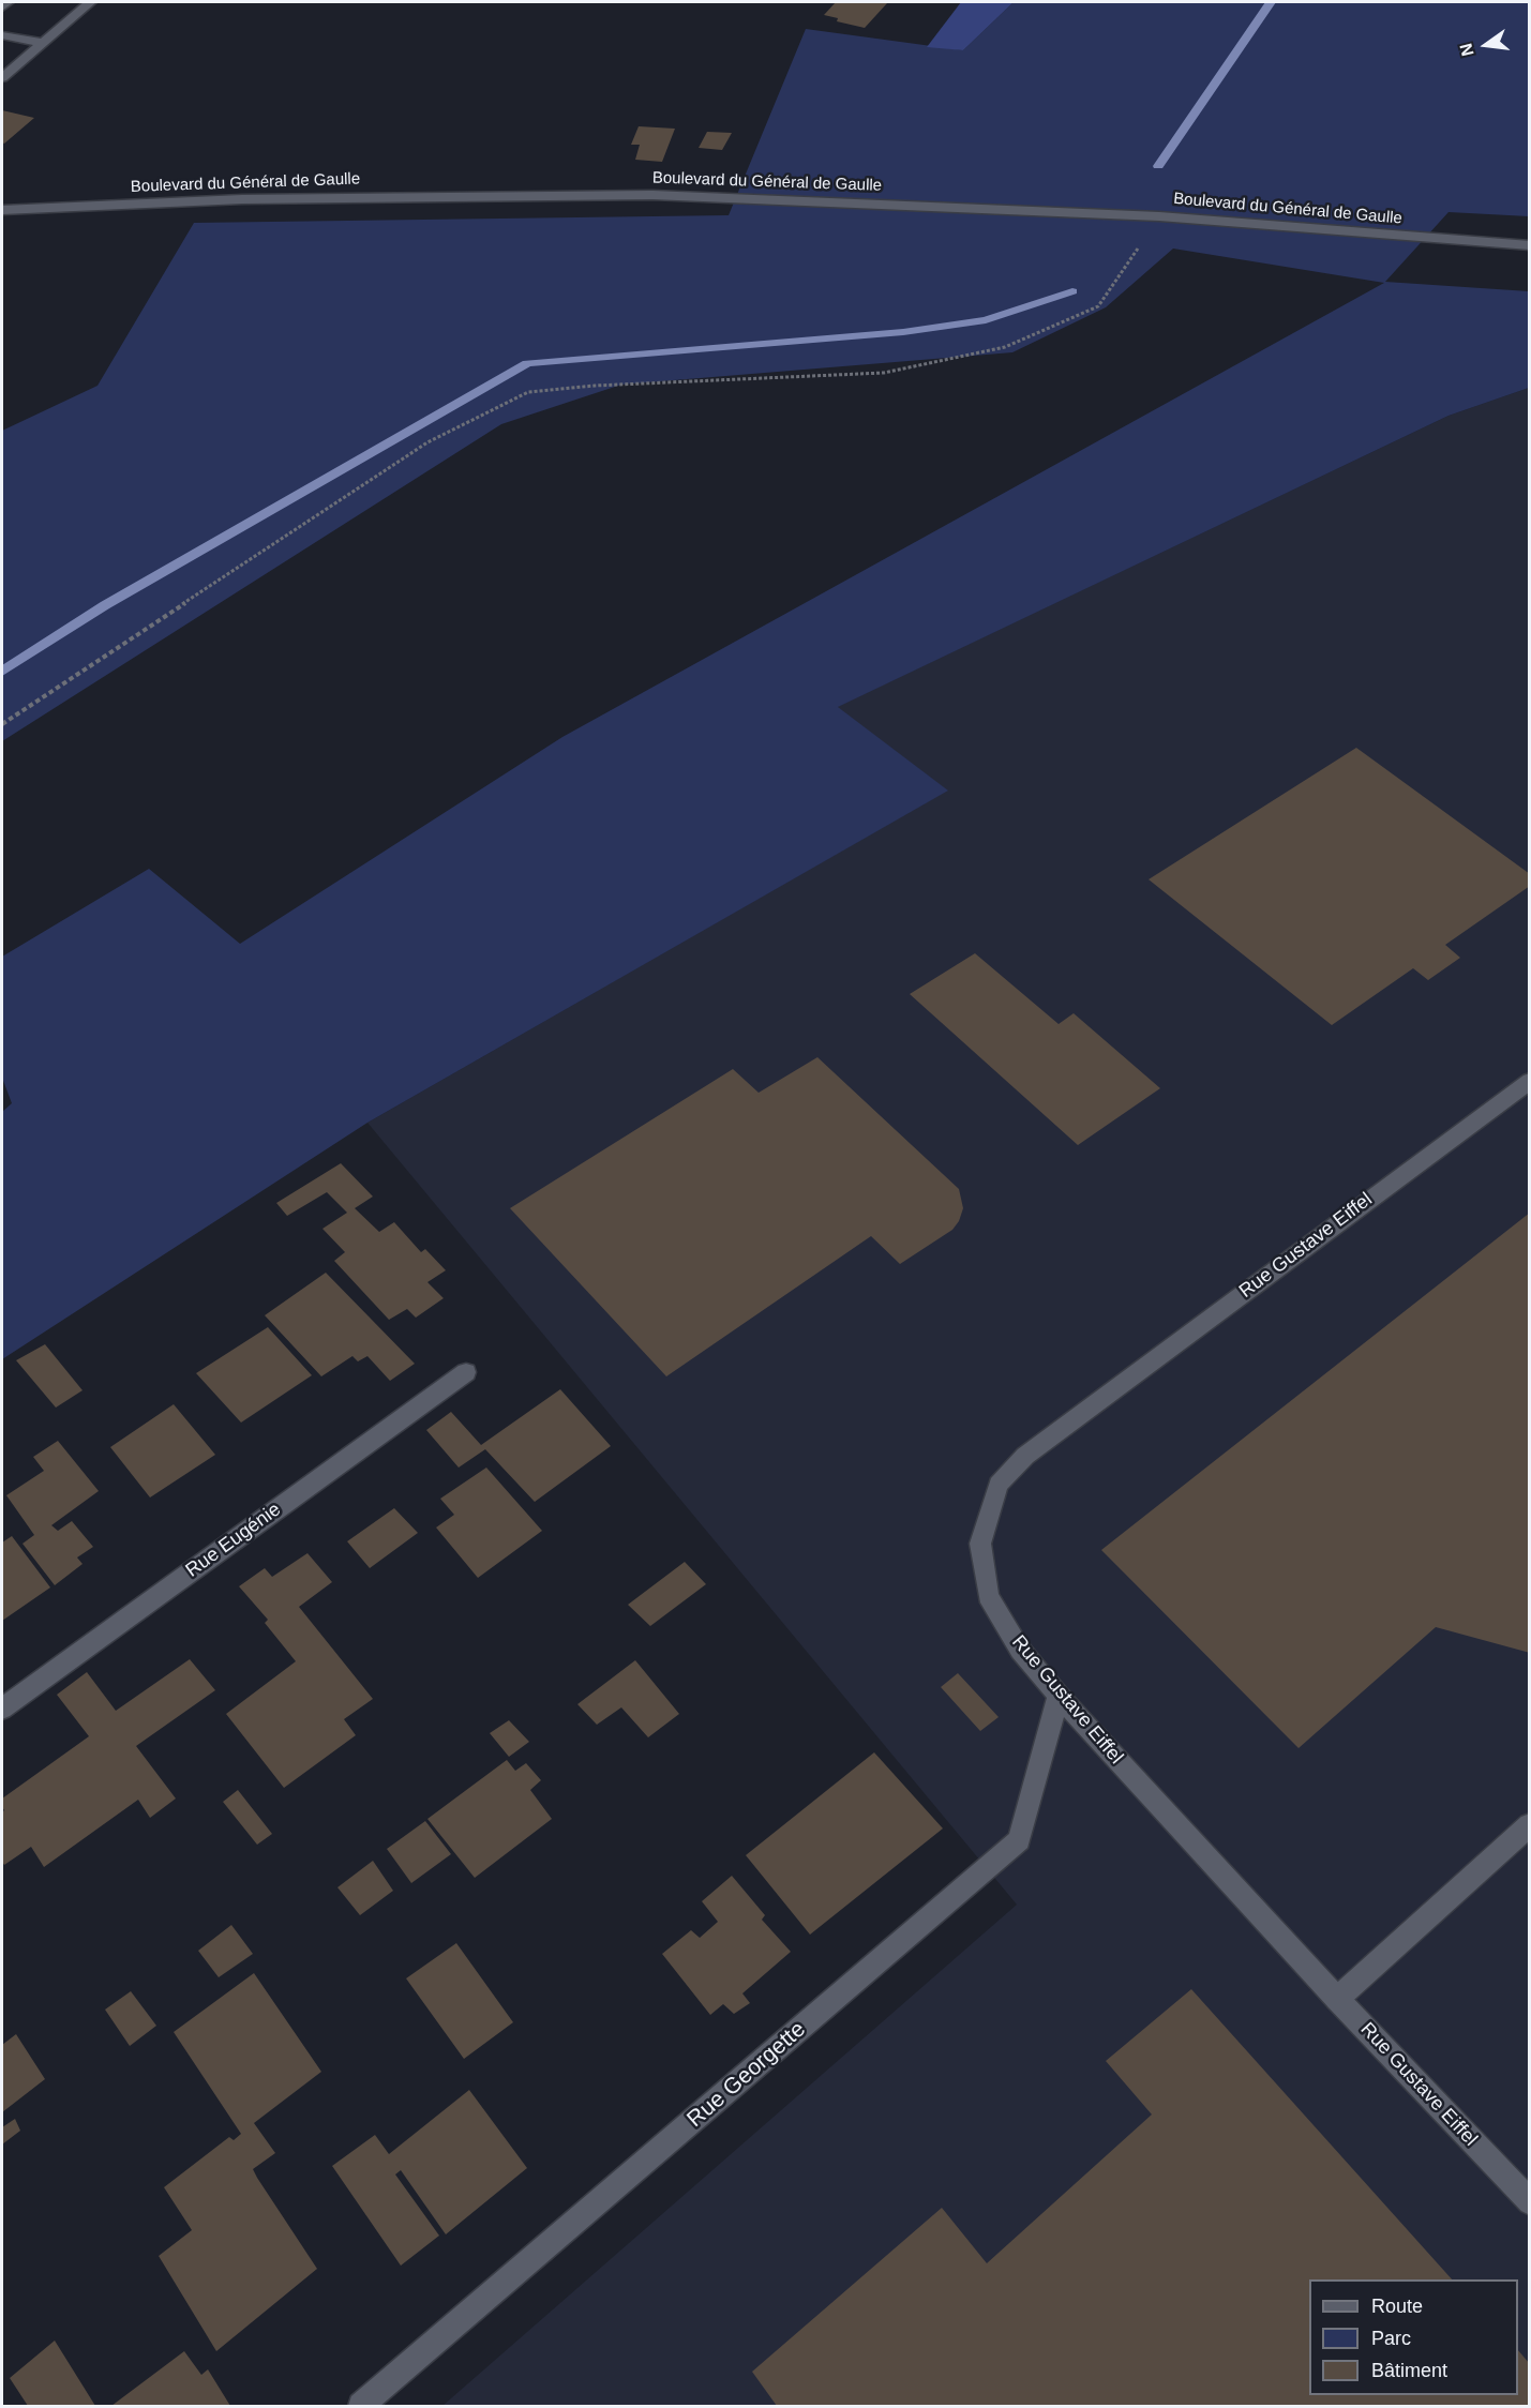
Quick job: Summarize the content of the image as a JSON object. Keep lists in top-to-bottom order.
{
  "streets": {
    "street": [
      "Boulevard du Général de Gaulle",
      "Rue Gustave Eiffel",
      "Rue Eugénie",
      "Rue Georgette"
    ]
  },
  "crossings": [
    ["Rue Gustave Eiffel", "Rue Georgette"]
  ],
  "legend": ["Route", "Parc", "Bâtiment"],
  "north": "left"
}
